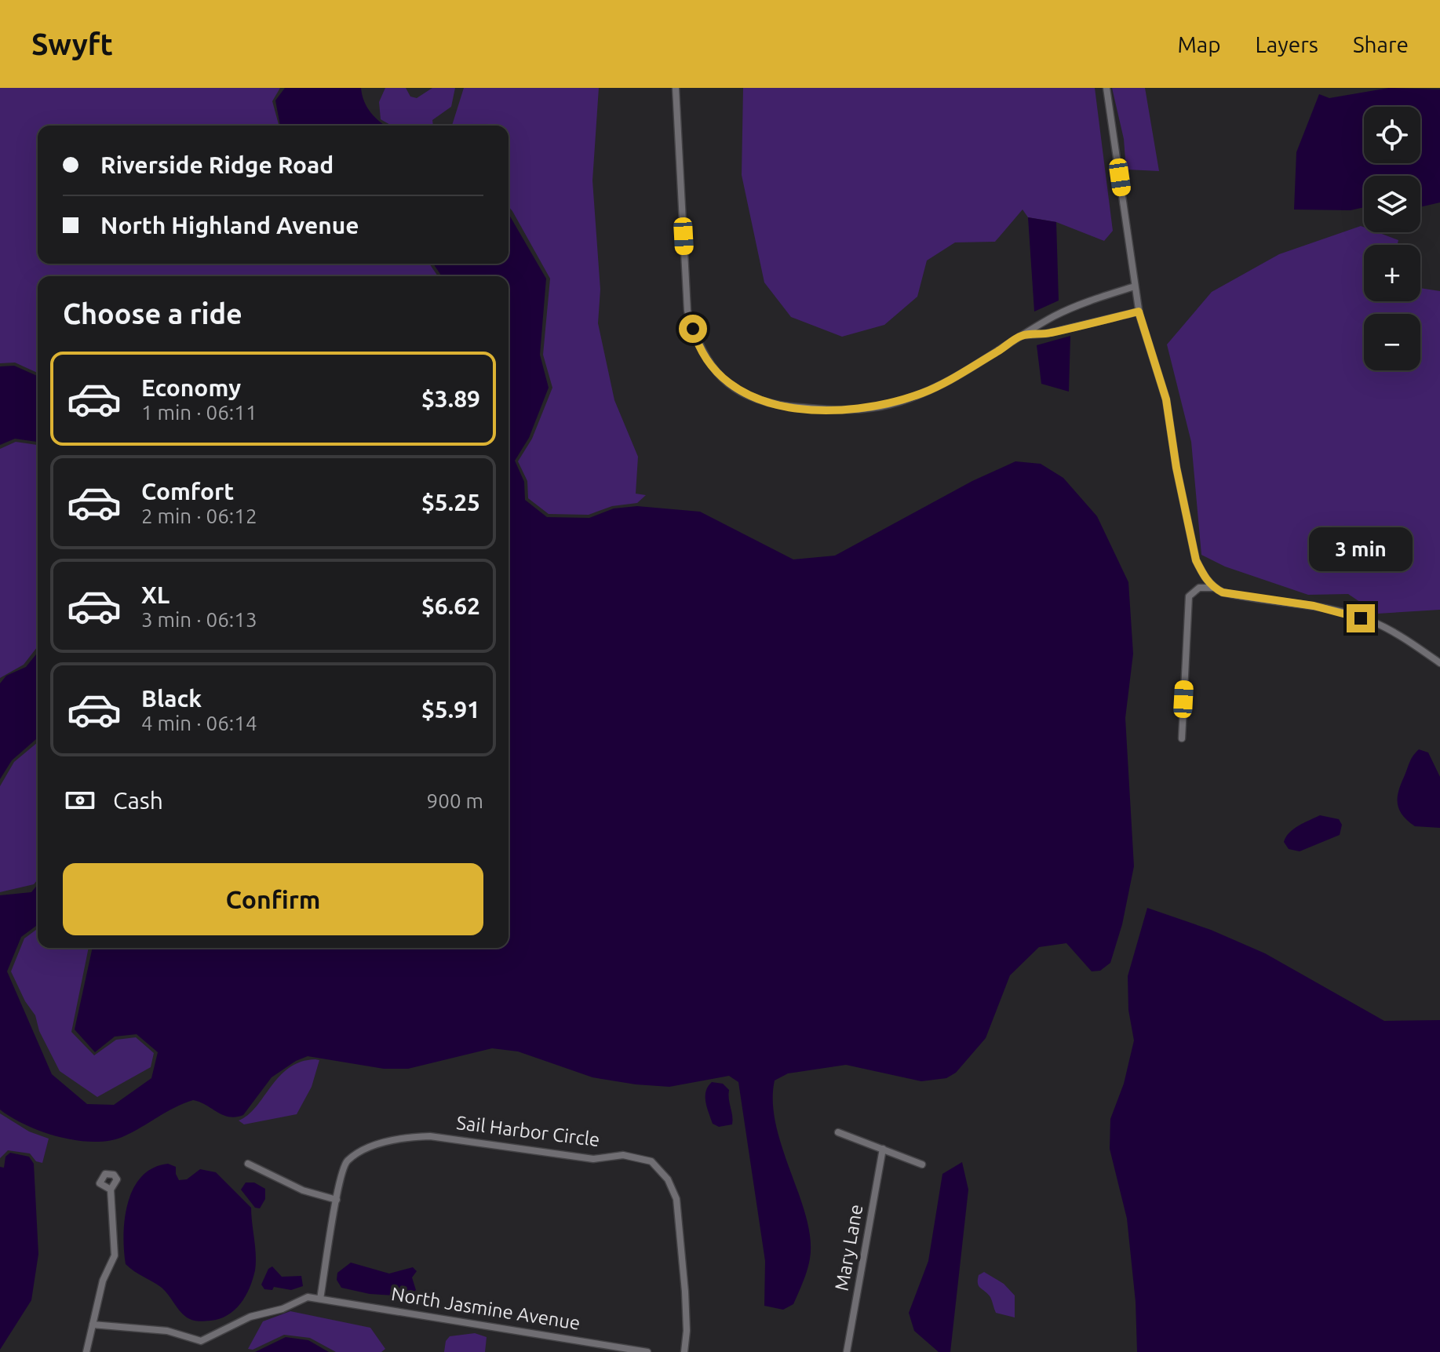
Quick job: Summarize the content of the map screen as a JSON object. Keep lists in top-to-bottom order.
{
  "streets": {
    "street": ["Sail Harbor Circle", "Mary Lane", "North Jasmine Avenue"]
  },
  "crossings": [
    ["Sail Harbor Circle", "North Jasmine Avenue"]
  ],
  "page": {
    "header": "Swyft",
    "nav": ["Map", "Layers", "Share"],
    "map_buttons": ["+", "−"],
    "banner": ["Riverside Ridge Road", "North Highland Avenue"],
    "heading": "Choose a ride",
    "list": [
      {
        "name": "Economy",
        "note": "1 min · 06:11",
        "value": "$3.89"
      },
      {
        "name": "Comfort",
        "note": "2 min · 06:12",
        "value": "$5.25"
      },
      {
        "name": "XL",
        "note": "3 min · 06:13",
        "value": "$6.62"
      },
      {
        "name": "Black",
        "note": "4 min · 06:14",
        "value": "$5.91"
      }
    ],
    "bubble": "3 min",
    "pay": ["Cash", "900 m"],
    "buttons": "Confirm"
  }
}
